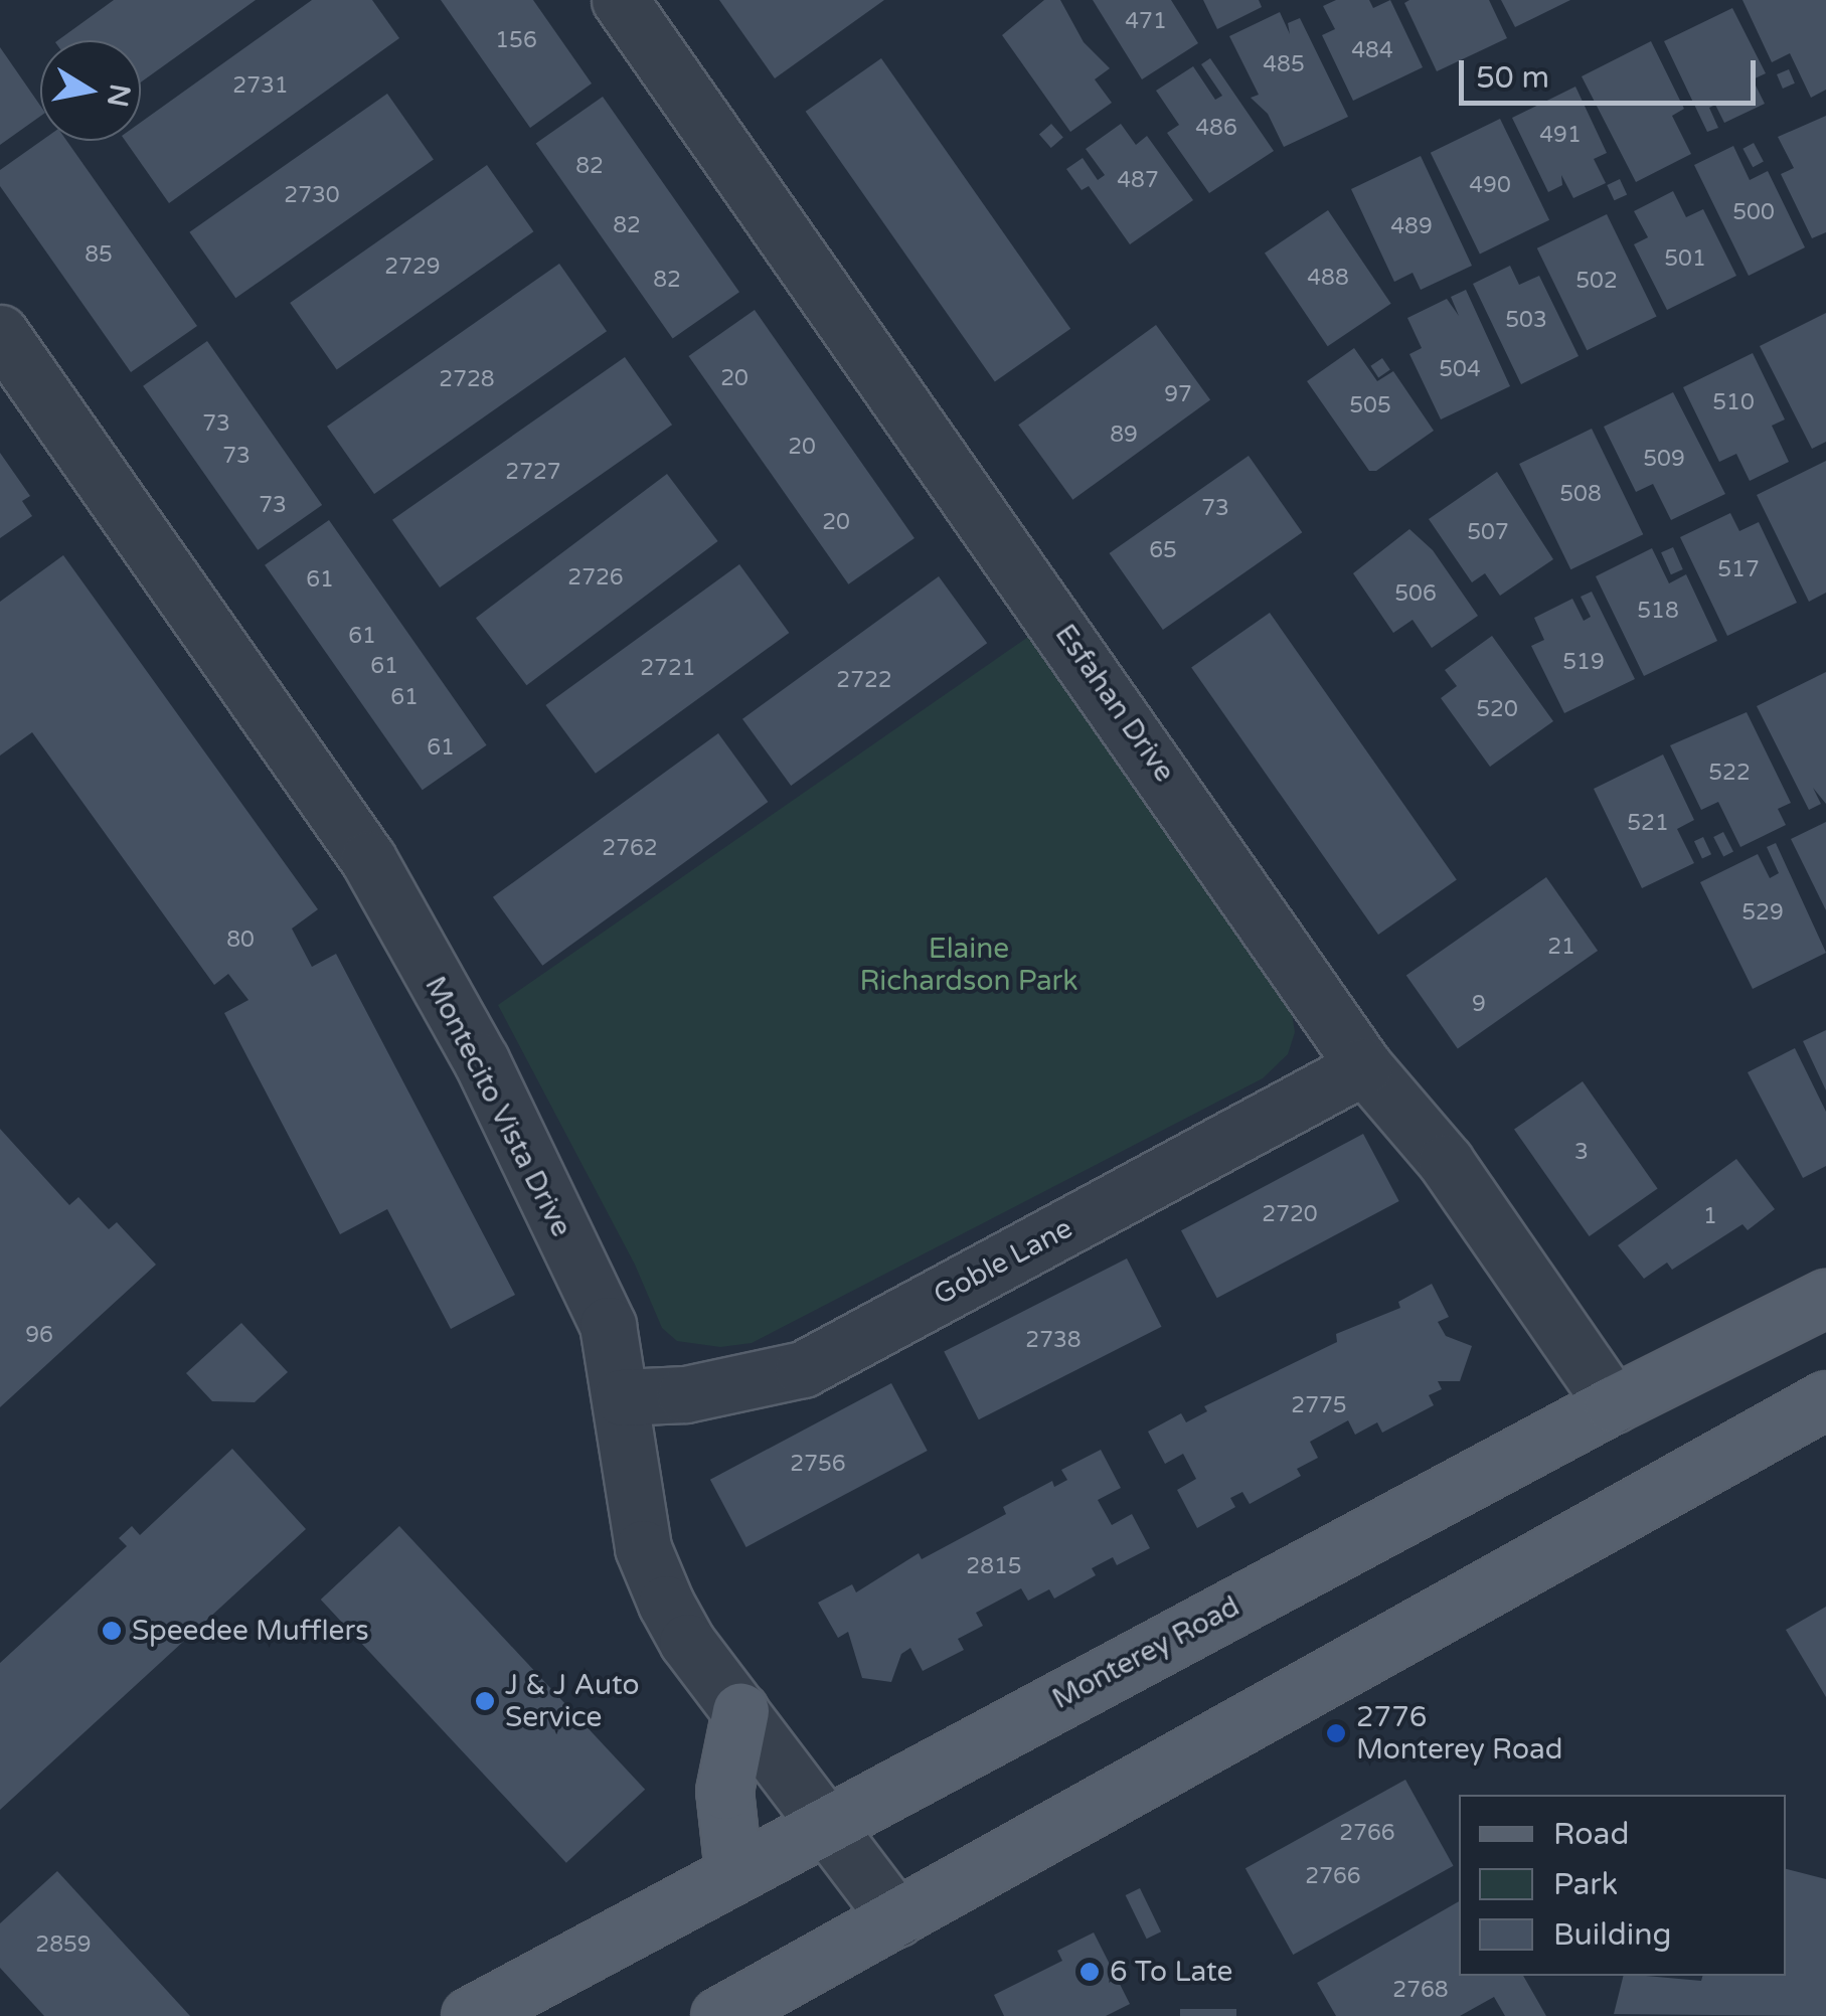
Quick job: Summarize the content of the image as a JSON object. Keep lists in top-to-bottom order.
{
  "streets": {
    "main road": ["Monterey Road"],
    "street": ["Esfahan Drive", "Montecito Vista Drive", "Goble Lane"]
  },
  "crossings": [
    ["Esfahan Drive", "Goble Lane"],
    ["Esfahan Drive", "Monterey Road"],
    ["Montecito Vista Drive", "Goble Lane"],
    ["Montecito Vista Drive", "Monterey Road"]
  ],
  "parks": ["Elaine Richardson Park"],
  "places": [
    "Speedee Mufflers",
    "J & J Auto Service",
    "2776 Monterey Road",
    "6 To Late"
  ],
  "house_numbers": [
    "471",
    "156",
    "484",
    "485",
    "2731",
    "486",
    "491",
    "82",
    "487",
    "490",
    "2730",
    "500",
    "82",
    "489",
    "85",
    "501",
    "2729",
    "488",
    "82",
    "502",
    "503",
    "504",
    "20",
    "2728",
    "97",
    "510",
    "505",
    "73",
    "89",
    "20",
    "73",
    "509",
    "2727",
    "508",
    "73",
    "73",
    "20",
    "507",
    "65",
    "517",
    "2726",
    "61",
    "506",
    "518",
    "61",
    "519",
    "61",
    "2721",
    "2722",
    "61",
    "520",
    "61",
    "522",
    "521",
    "2762",
    "529",
    "80",
    "21",
    "9",
    "3",
    "2720",
    "1",
    "96",
    "2738",
    "2775",
    "2756",
    "2815",
    "2766",
    "2766",
    "2859",
    "2768"
  ],
  "legend": ["Road", "Park", "Building"],
  "scale_bar": "50 m",
  "north": "right"
}
